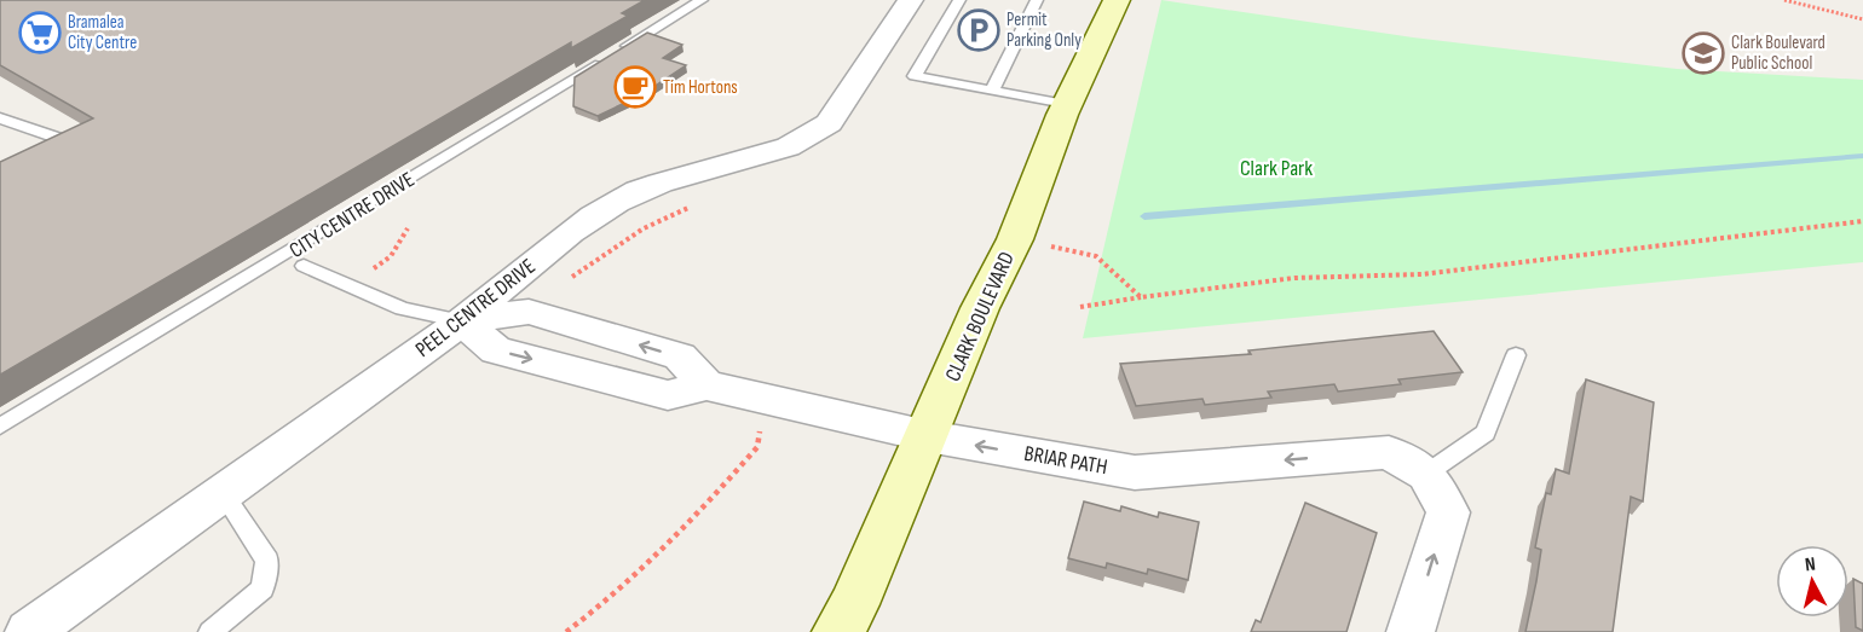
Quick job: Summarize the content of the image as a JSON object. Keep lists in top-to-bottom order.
{
  "streets": {
    "street": ["PEEL CENTRE DRIVE", "CLARK BOULEVARD", "BRIAR PATH"],
    "lane": ["CITY CENTRE DRIVE"]
  },
  "crossings": [
    ["PEEL CENTRE DRIVE", "BRIAR PATH"],
    ["CLARK BOULEVARD", "BRIAR PATH"]
  ],
  "parks": ["Clark Park"],
  "places": {
    "parking": ["Permit Parking Only"],
    "supermarket": ["Bramalea City Centre"],
    "school or university": ["Clark Boulevard Public School"],
    "cafe": ["Tim Hortons"]
  },
  "north": "top"
}
